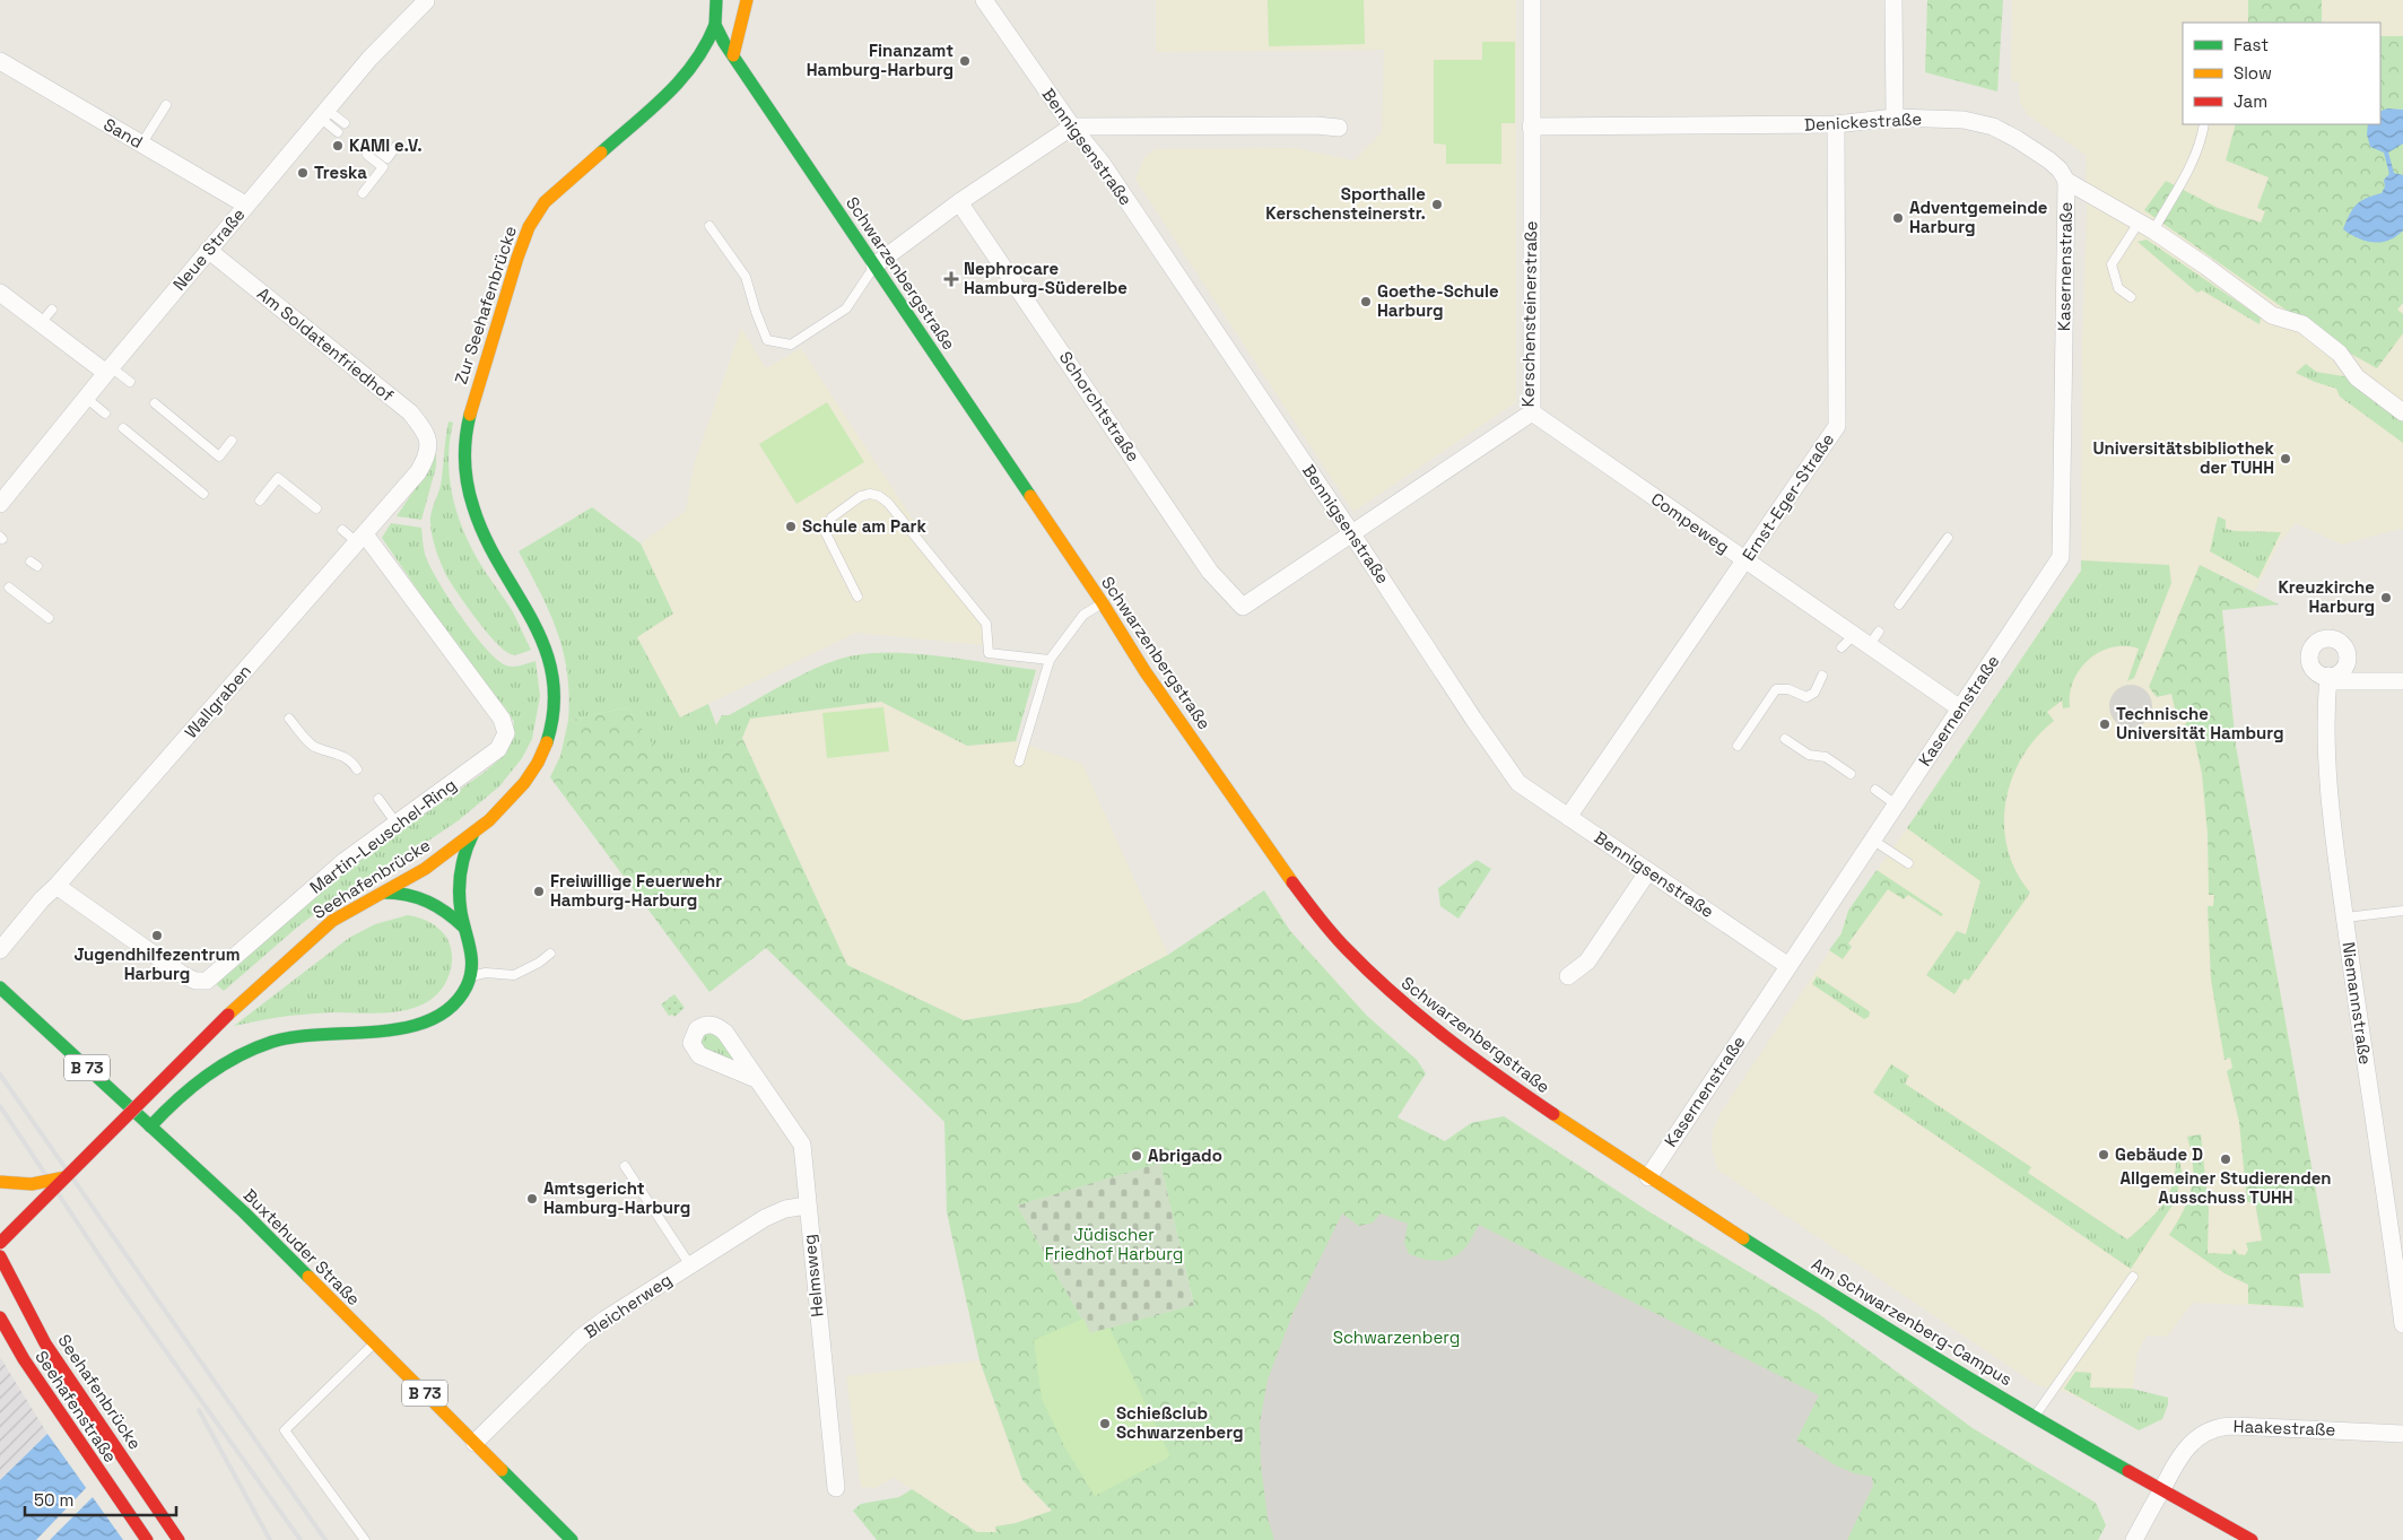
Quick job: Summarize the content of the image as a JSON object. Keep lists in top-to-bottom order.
{
  "streets": {
    "main road": [
      "Schwarzenbergstraße",
      "Zur Seehafenbrücke",
      "Seehafenbrücke",
      "B 73",
      "Buxtehuder Straße",
      "Am Schwarzenberg-Campus",
      "Seehafenstraße"
    ],
    "street": [
      "Denickestraße",
      "Sand",
      "Bennigsenstraße",
      "Neue Straße",
      "Kasernenstraße",
      "Kerschensteinerstraße",
      "Am Soldatenfriedhof",
      "Schorchtstraße",
      "Ernst-Eger-Straße",
      "Compeweg",
      "Wallgraben",
      "Martin-Leuschel-Ring",
      "Niemannstraße",
      "Helmsweg",
      "Bleicherweg",
      "Haakestraße"
    ]
  },
  "crossings": [
    ["Denickestraße", "Kasernenstraße"],
    ["Denickestraße", "Kerschensteinerstraße"],
    ["Denickestraße", "Ernst-Eger-Straße"],
    ["Sand", "Neue Straße"],
    ["Bennigsenstraße", "Kasernenstraße"],
    ["Bennigsenstraße", "Kerschensteinerstraße"],
    ["Bennigsenstraße", "Ernst-Eger-Straße"],
    ["Neue Straße", "Am Soldatenfriedhof"],
    ["Kasernenstraße", "Schwarzenbergstraße"],
    ["Kasernenstraße", "Compeweg"],
    ["Kasernenstraße", "Am Schwarzenberg-Campus"],
    ["Schwarzenbergstraße", "Zur Seehafenbrücke"],
    ["Schwarzenbergstraße", "Am Schwarzenberg-Campus"],
    ["Zur Seehafenbrücke", "Seehafenbrücke"],
    ["Kerschensteinerstraße", "Schorchtstraße"],
    ["Kerschensteinerstraße", "Compeweg"],
    ["Am Soldatenfriedhof", "Wallgraben"],
    ["Ernst-Eger-Straße", "Compeweg"],
    ["Wallgraben", "Martin-Leuschel-Ring"],
    ["Buxtehuder Straße", "Bleicherweg"],
    ["Helmsweg", "Bleicherweg"],
    ["Am Schwarzenberg-Campus", "Haakestraße"]
  ],
  "parks": ["Jüdischer Friedhof Harburg", "Schwarzenberg"],
  "places": {
    "other": [
      "Finanzamt Hamburg-Harburg",
      "KAMI e.V.",
      "Treska",
      "Sporthalle Kerschensteinerstr.",
      "Adventgemeinde Harburg",
      "Goethe-Schule Harburg",
      "Universitätsbibliothek der TUHH",
      "Schule am Park",
      "Kreuzkirche Harburg",
      "Technische Universität Hamburg",
      "Freiwillige Feuerwehr Hamburg-Harburg",
      "Jugendhilfezentrum Harburg",
      "Gebäude D",
      "Abrigado",
      "Allgemeiner Studierenden Ausschuss TUHH",
      "Amtsgericht Hamburg-Harburg",
      "Schießclub Schwarzenberg"
    ],
    "health": ["Nephrocare Hamburg-Süderelbe"]
  },
  "legend": ["Fast", "Slow", "Jam"],
  "scale_bar": "50 m"
}
